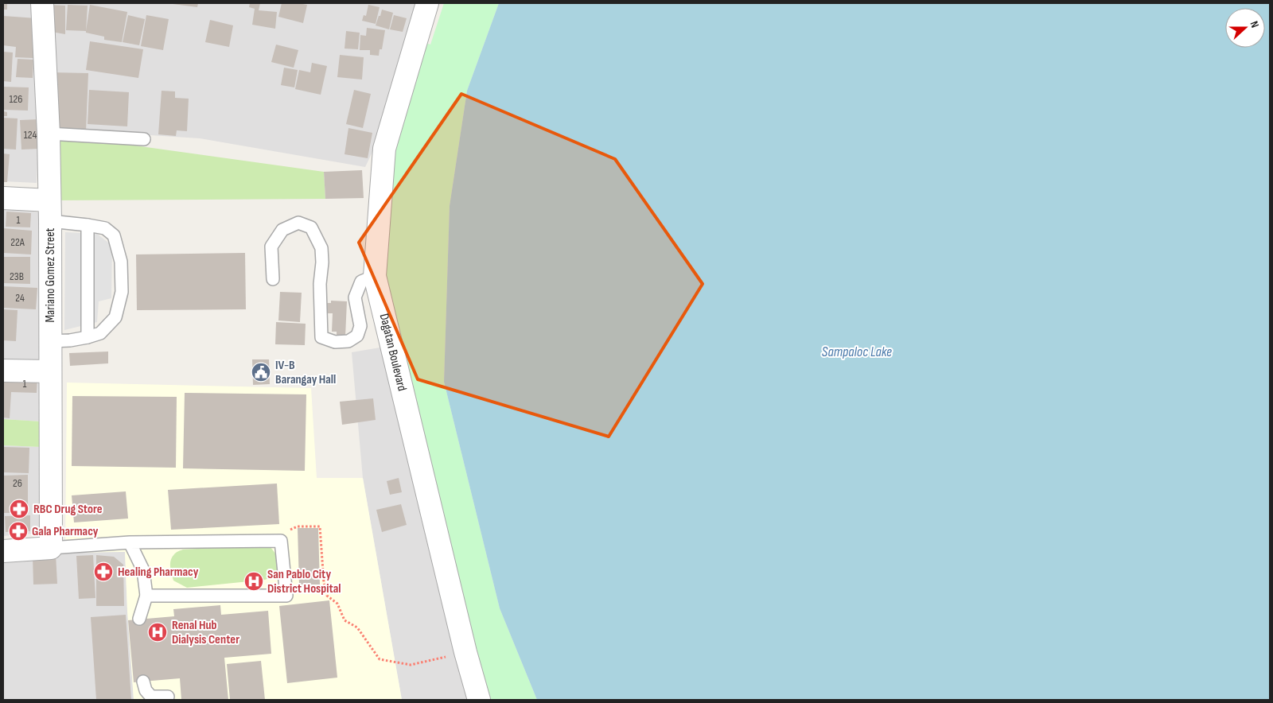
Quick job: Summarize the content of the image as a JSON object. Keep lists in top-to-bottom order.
{
  "streets": {
    "street": ["Mariano Gomez Street", "Dagatan Boulevard"]
  },
  "water": ["Sampaloc Lake"],
  "places": {
    "public building": ["IV-B Barangay Hall"],
    "pharmacy": ["RBC Drug Store", "Gala Pharmacy", "Healing Pharmacy"],
    "hospital": ["San Pablo City District Hospital", "Renal Hub Dialysis Center"]
  },
  "house_numbers": [
    "126",
    "124",
    "1",
    "22A",
    "23B",
    "24",
    "1",
    "26"
  ],
  "north": "right"
}
